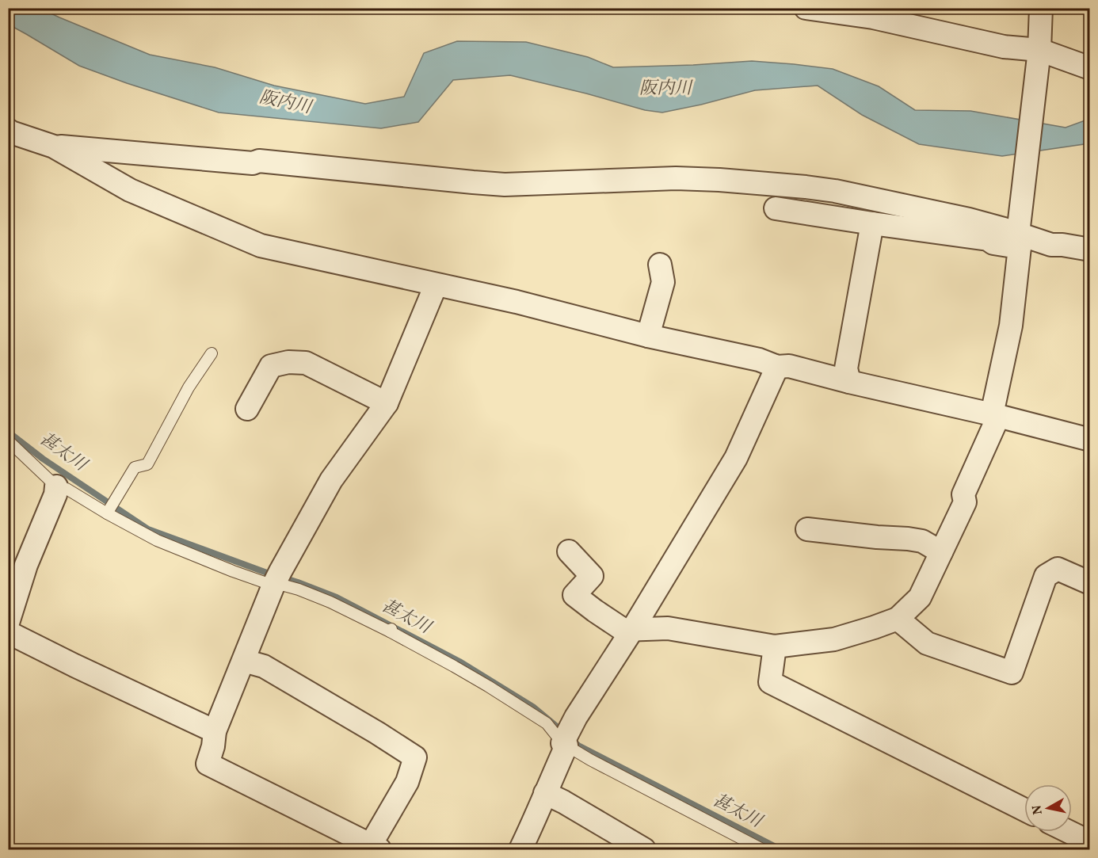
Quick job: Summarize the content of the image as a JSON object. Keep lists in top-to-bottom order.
{
  "water": ["阪内川", "甚太川"],
  "north": "left"
}
